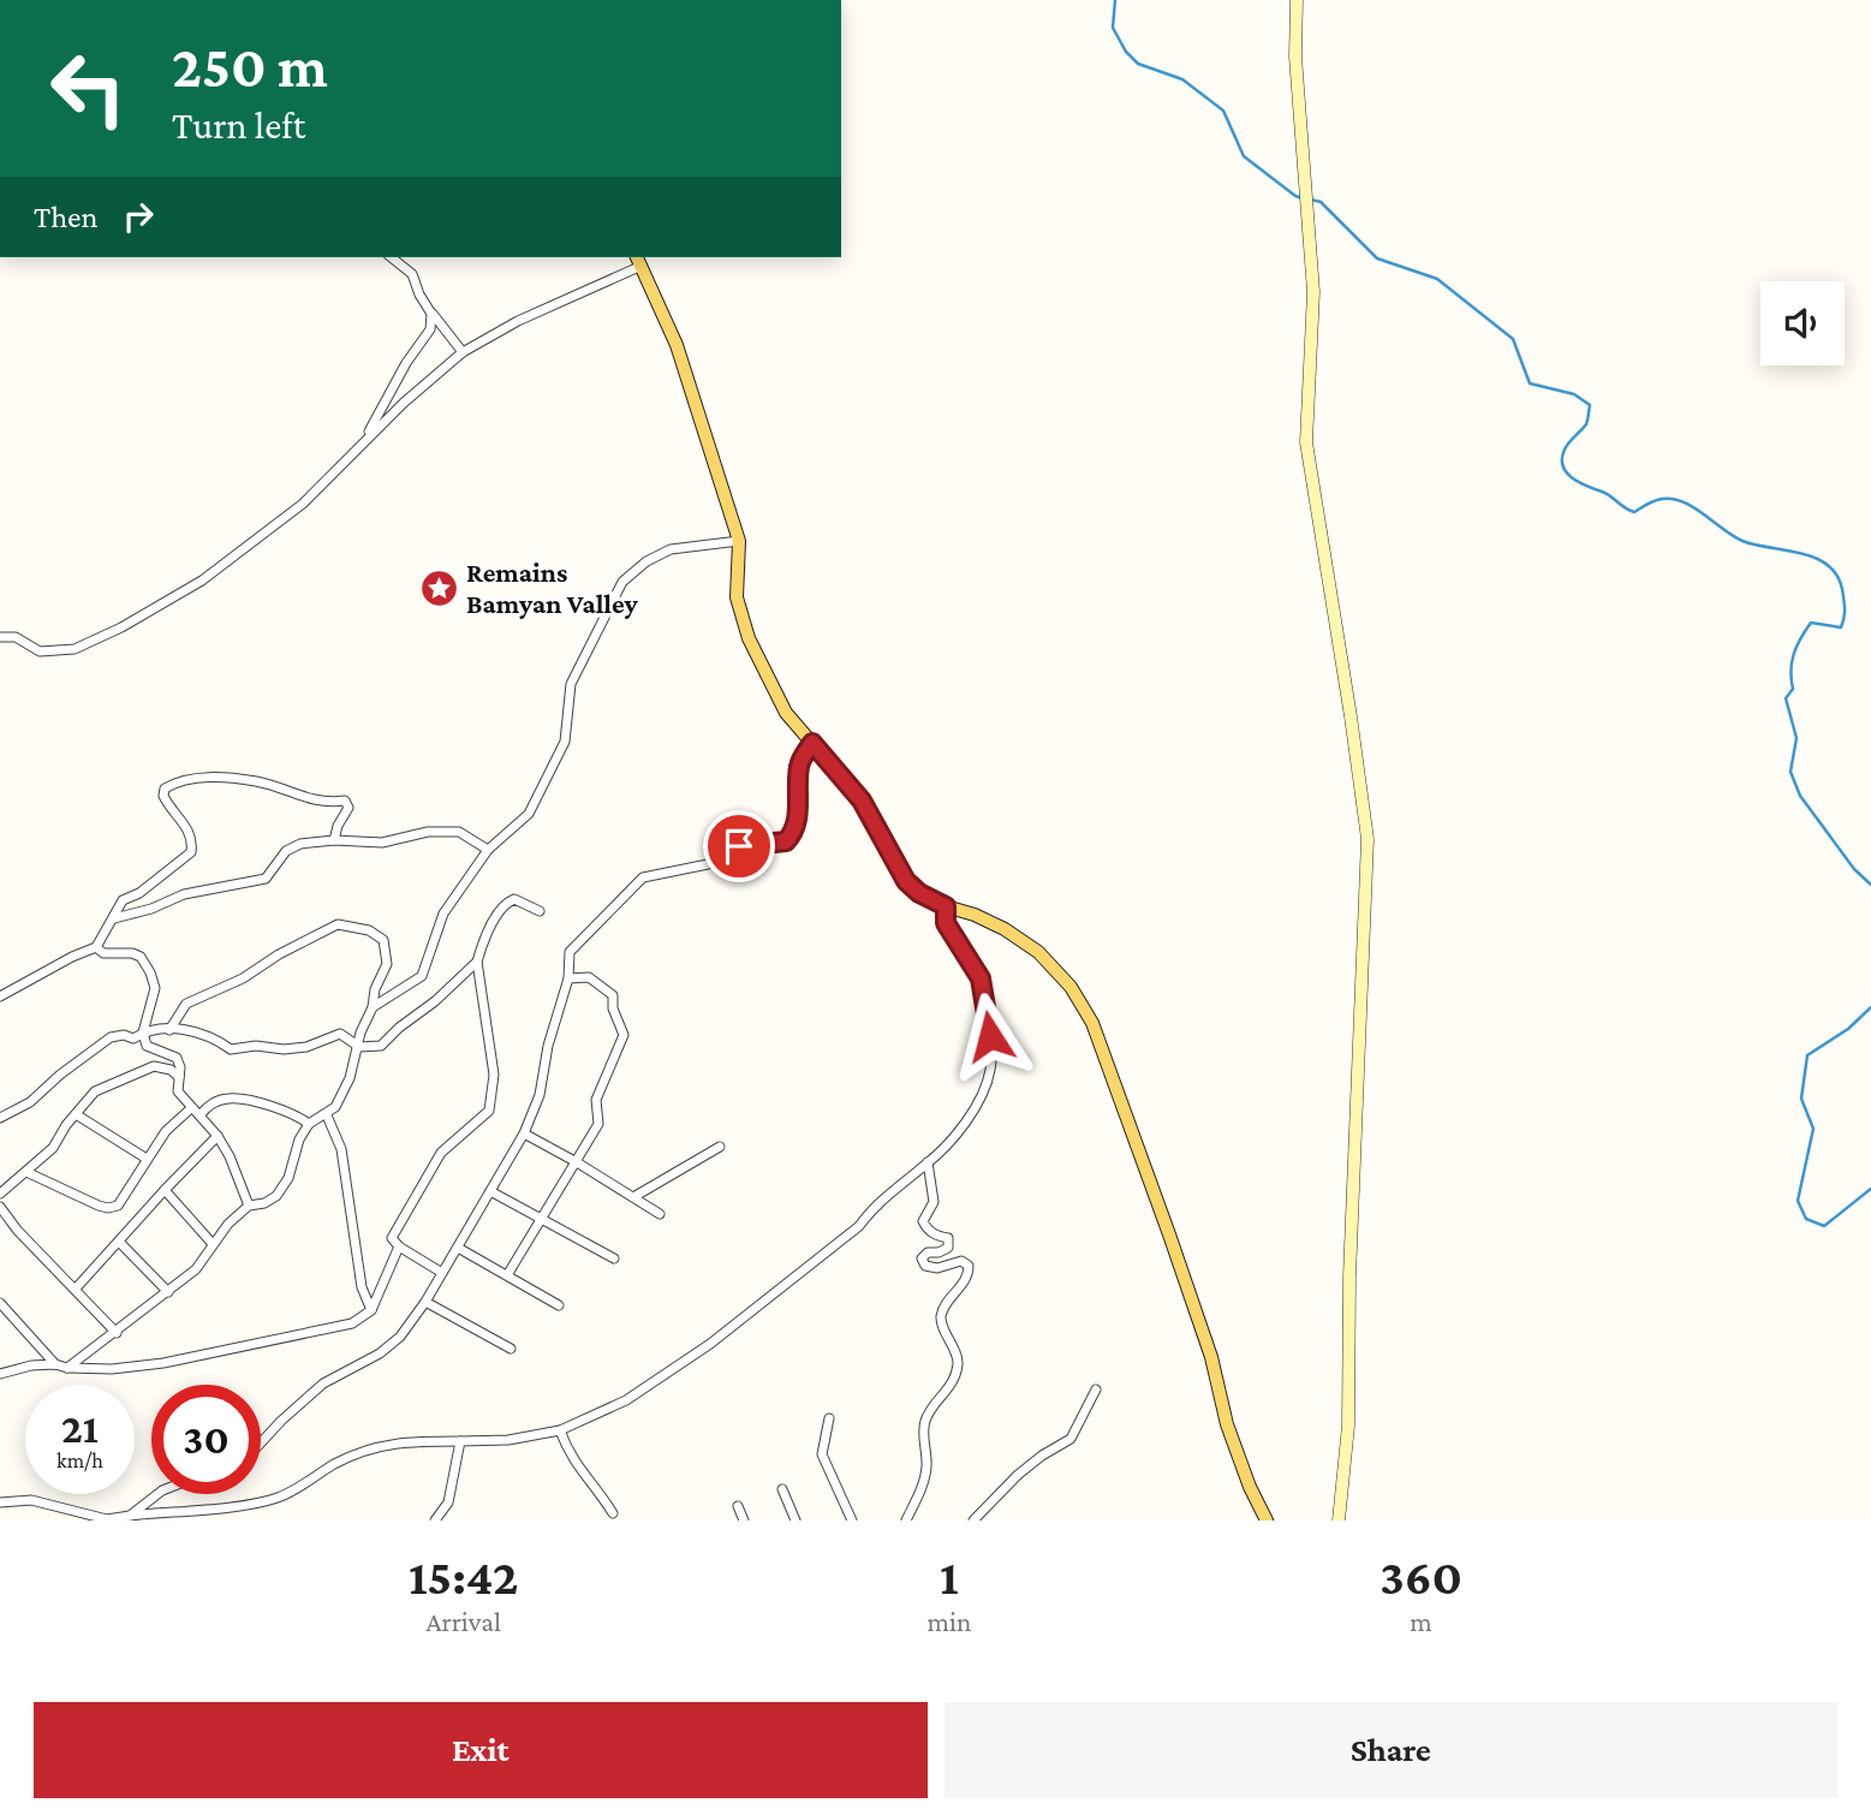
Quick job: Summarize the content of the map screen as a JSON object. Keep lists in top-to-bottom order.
{
  "places": {
    "place": ["Remains Bamyan Valley"]
  },
  "page": {
    "turn": ["250 m", "Turn left"],
    "then": "Then",
    "speed": "21 km/h",
    "limit": "30",
    "eta": [
      "15:42",
      "Arrival",
      "1",
      "min",
      "360",
      "m"
    ],
    "buttons": ["Exit", "Share"]
  }
}
